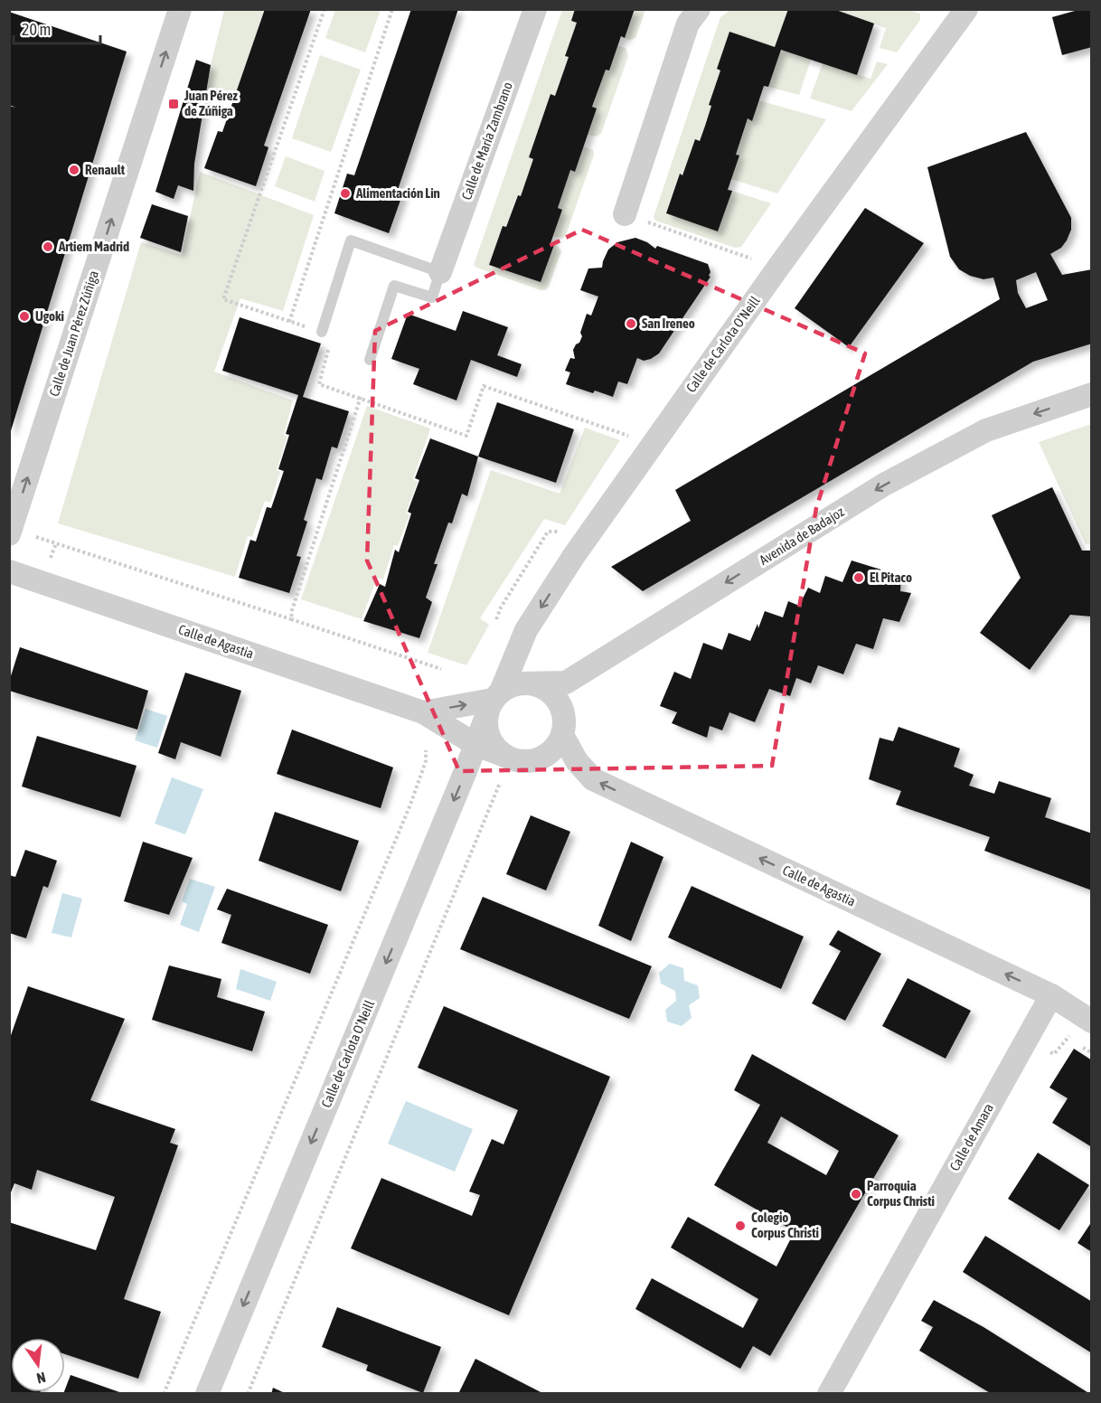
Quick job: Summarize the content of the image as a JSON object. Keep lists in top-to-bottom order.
{
  "streets": {
    "street": [
      "Calle de María Zambrano",
      "Calle de Juan Pérez Zúñiga",
      "Calle de Carlota O’Neill",
      "Avenida de Badajoz",
      "Calle de Agastia",
      "Calle de Amara"
    ]
  },
  "crossings": [
    ["Calle de Carlota O’Neill", "Avenida de Badajoz"],
    ["Calle de Carlota O’Neill", "Calle de Agastia"],
    ["Avenida de Badajoz", "Calle de Agastia"],
    ["Calle de Agastia", "Calle de Amara"]
  ],
  "one_way": ["Calle de Juan Pérez Zúñiga", "Calle de Carlota O’Neill", "Avenida de Badajoz"],
  "places": {
    "transit": ["Juan Pérez de Zúñiga"],
    "other": [
      "Renault",
      "Alimentación Lin",
      "Artiem Madrid",
      "Ugoki",
      "San Ireneo",
      "El Pitaco",
      "Parroquia Corpus Christi",
      "Colegio Corpus Christi"
    ]
  },
  "scale_bar": "20 m",
  "north": "bottom"
}
